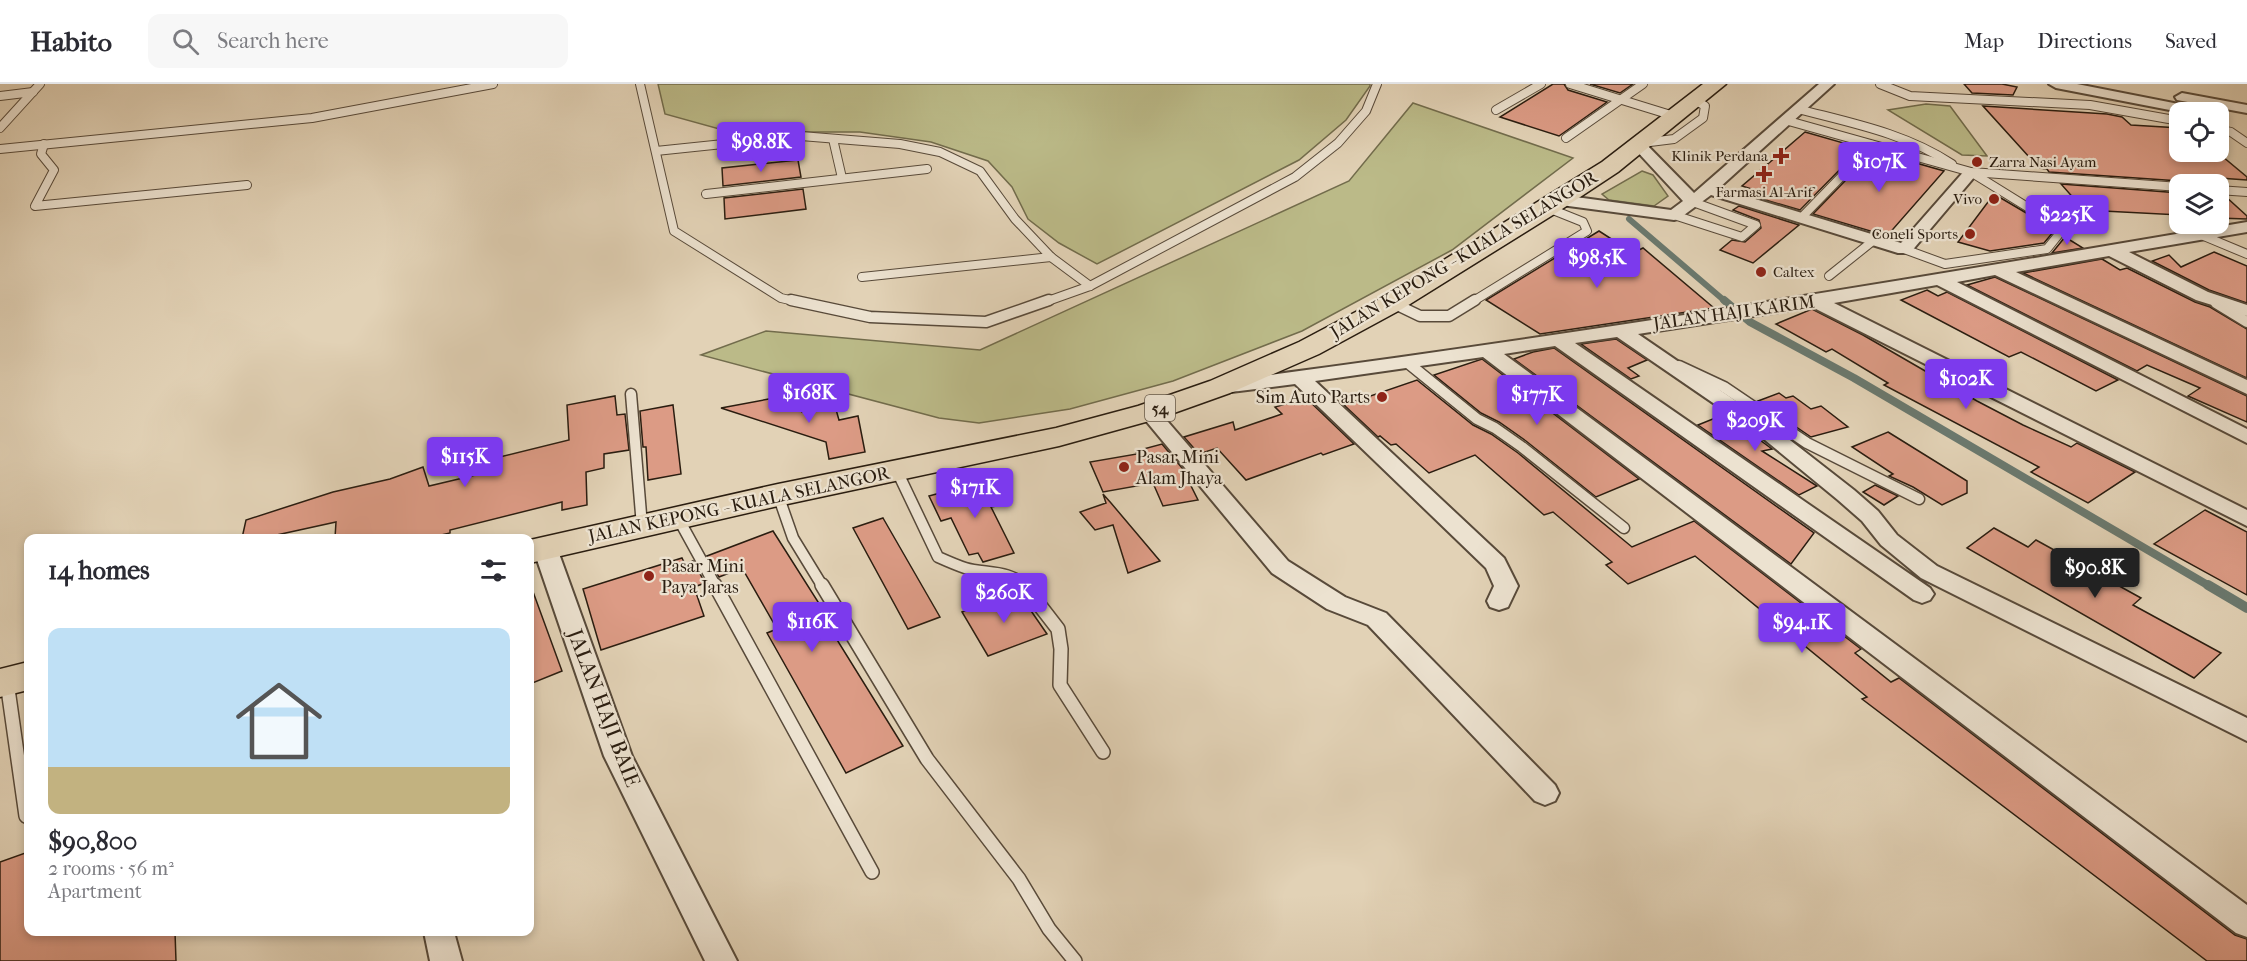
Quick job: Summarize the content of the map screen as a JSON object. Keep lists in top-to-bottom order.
{
  "streets": {
    "highway": ["JALAN KEPONG - KUALA SELANGOR", "54"],
    "street": ["JALAN HAJI KARIM", "JALAN HAJI BAIE"]
  },
  "crossings": [
    ["JALAN KEPONG - KUALA SELANGOR", "JALAN HAJI KARIM"],
    ["JALAN KEPONG - KUALA SELANGOR", "JALAN HAJI BAIE"]
  ],
  "places": {
    "health": ["Klinik Perdana", "Farmasi Al-Arif"],
    "other": [
      "Zarra Nasi Ayam",
      "Vivo",
      "Coneli Sports",
      "Caltex",
      "Sim Auto Parts",
      "Pasar Mini Alam Jhaya",
      "Pasar Mini Paya Jaras"
    ]
  },
  "page": {
    "header": "Habito",
    "search": "Search here",
    "nav": ["Map", "Directions", "Saved"],
    "price": [
      "$98.8K",
      "$107K",
      "$225K",
      "$98.5K",
      "$102K",
      "$168K",
      "$177K",
      "$209K",
      "$115K",
      "$171K",
      "$90.8K",
      "$260K",
      "$116K",
      "$94.1K"
    ],
    "heading": "14 homes",
    "list": [
      {
        "name": "$90,800",
        "note": "2 rooms · 56 m² · Apartment"
      }
    ]
  }
}
